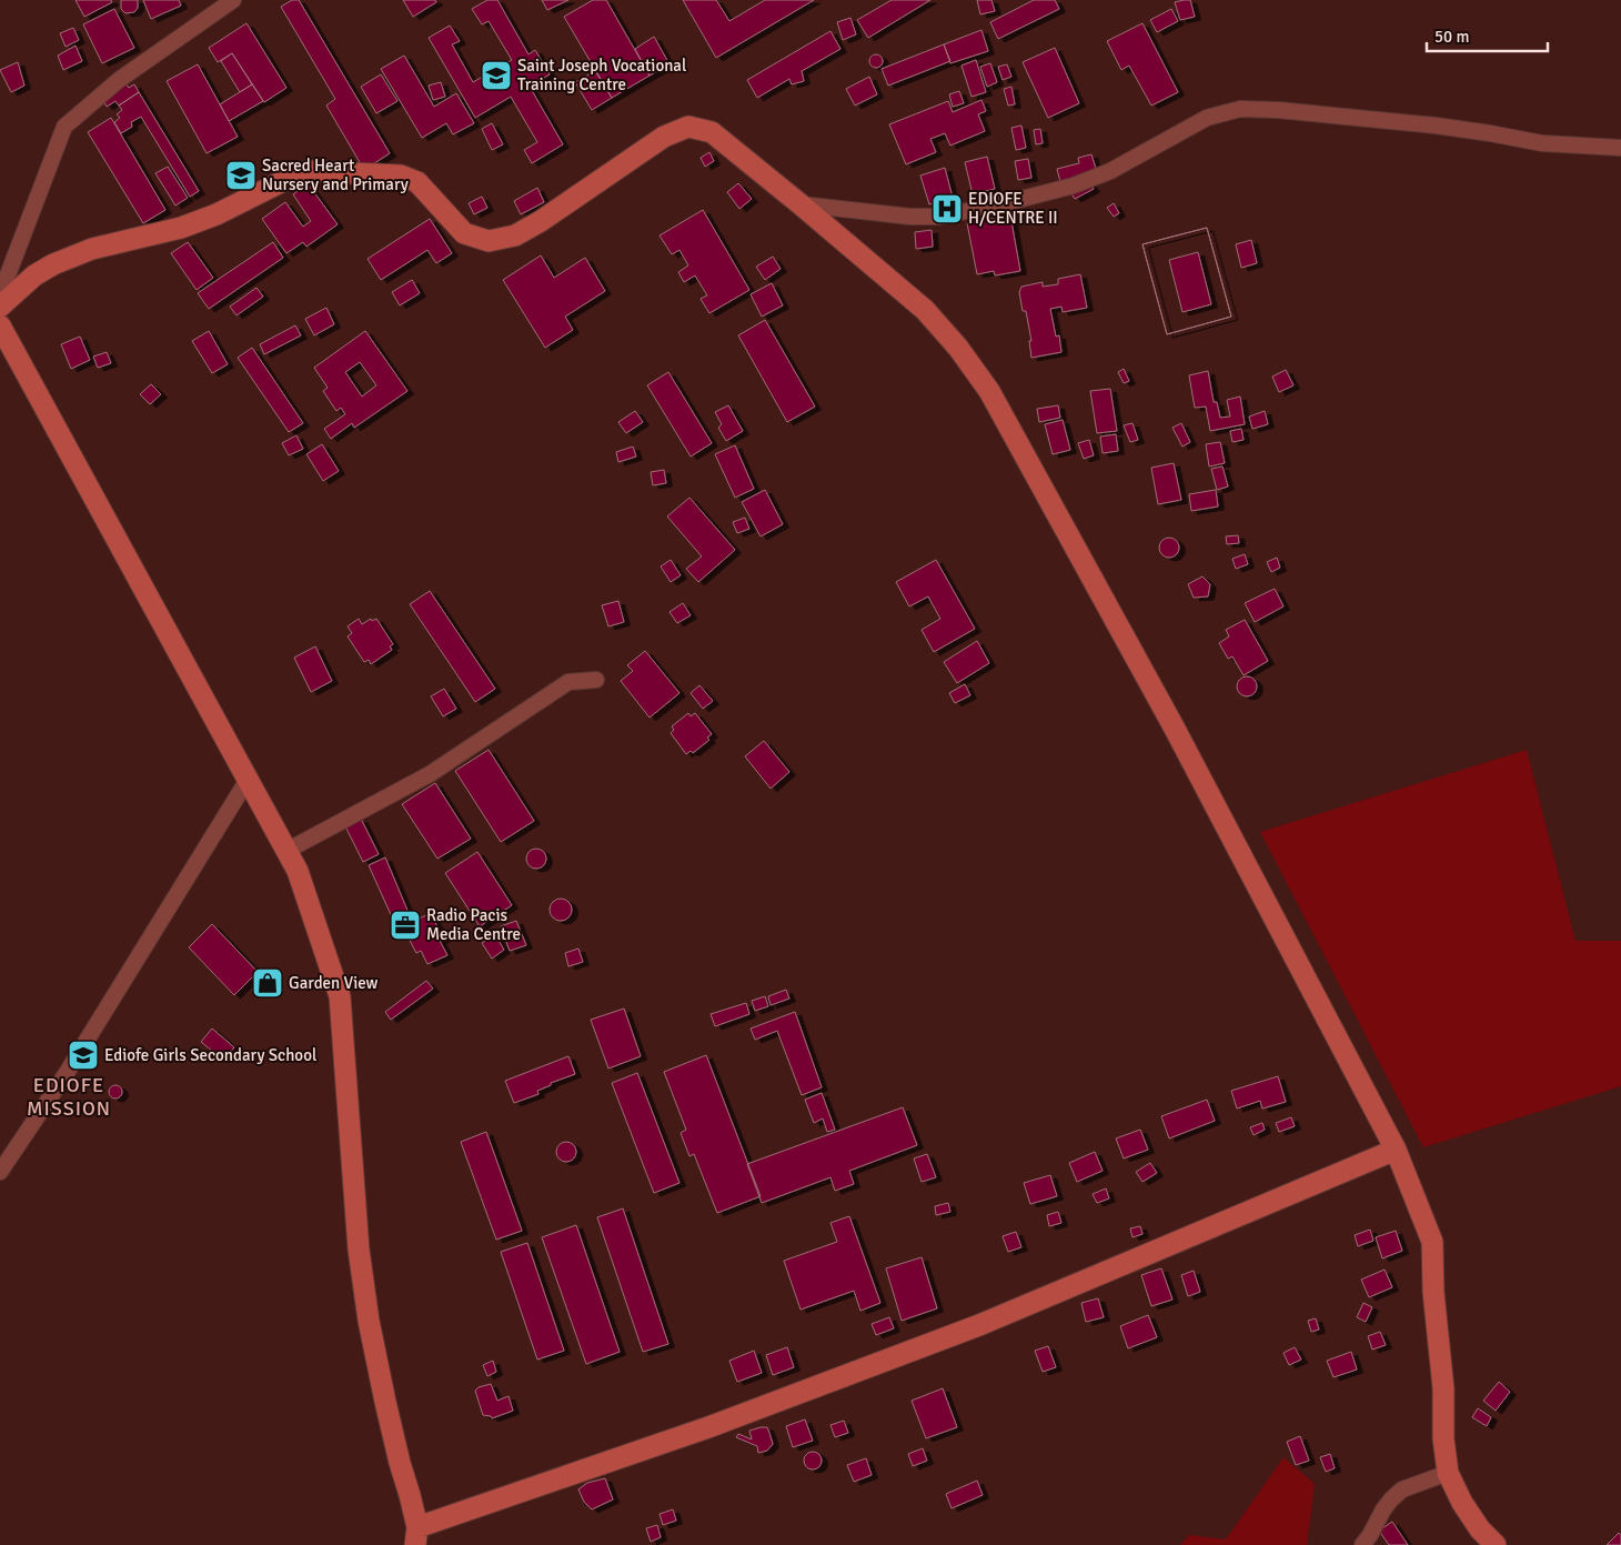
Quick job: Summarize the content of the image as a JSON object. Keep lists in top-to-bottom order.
{
  "districts": ["EDIOFE MISSION"],
  "places": {
    "school or university": ["Saint Joseph Vocational Training Centre", "Sacred Heart Nursery and Primary", "Ediofe Girls Secondary School"],
    "hospital": ["EDIOFE H/CENTRE II"],
    "office": ["Radio Pacis Media Centre"],
    "shop": ["Garden View"]
  },
  "scale_bar": "50 m"
}
